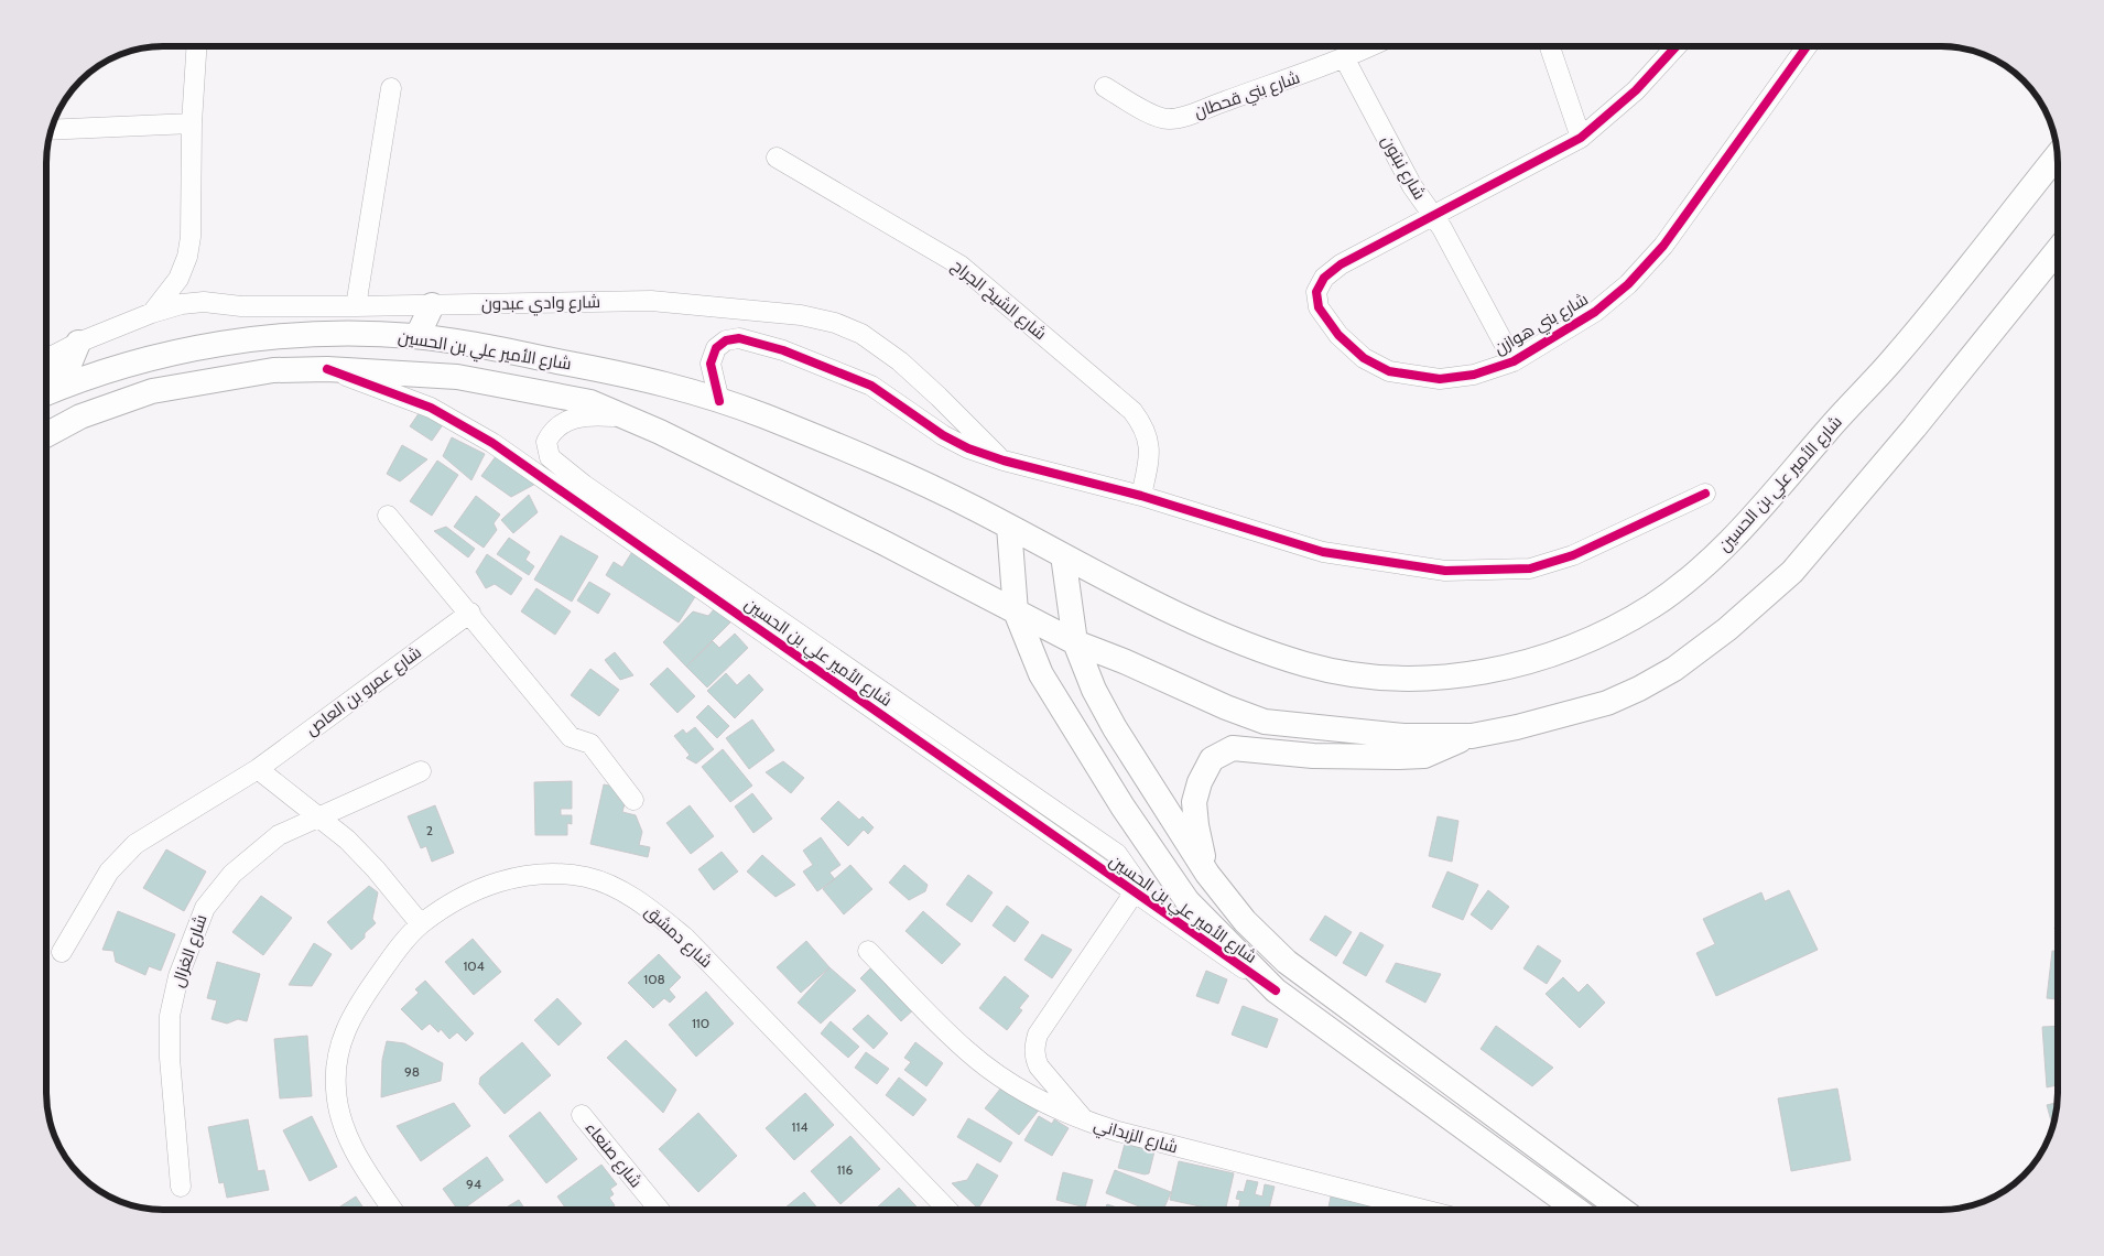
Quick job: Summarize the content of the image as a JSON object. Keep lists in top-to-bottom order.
{
  "streets": {
    "main road": ["شارع الأمير علي بن الحسين"],
    "street": [
      "شارع بني قحطان",
      "شارع نبتون",
      "شارع الشيخ الجراح",
      "شارع وادي عبدون",
      "شارع بني هوازن",
      "شارع عمرو بن العاص",
      "شارع دمشق",
      "شارع الغزال",
      "شارع الزبداني",
      "شارع صنعاء"
    ]
  },
  "crossings": [
    ["شارع بني قحطان", "شارع نبتون"],
    ["شارع نبتون", "شارع بني هوازن"]
  ],
  "house_numbers": [
    "2",
    "104",
    "108",
    "110",
    "98",
    "114",
    "116",
    "94"
  ]
}
